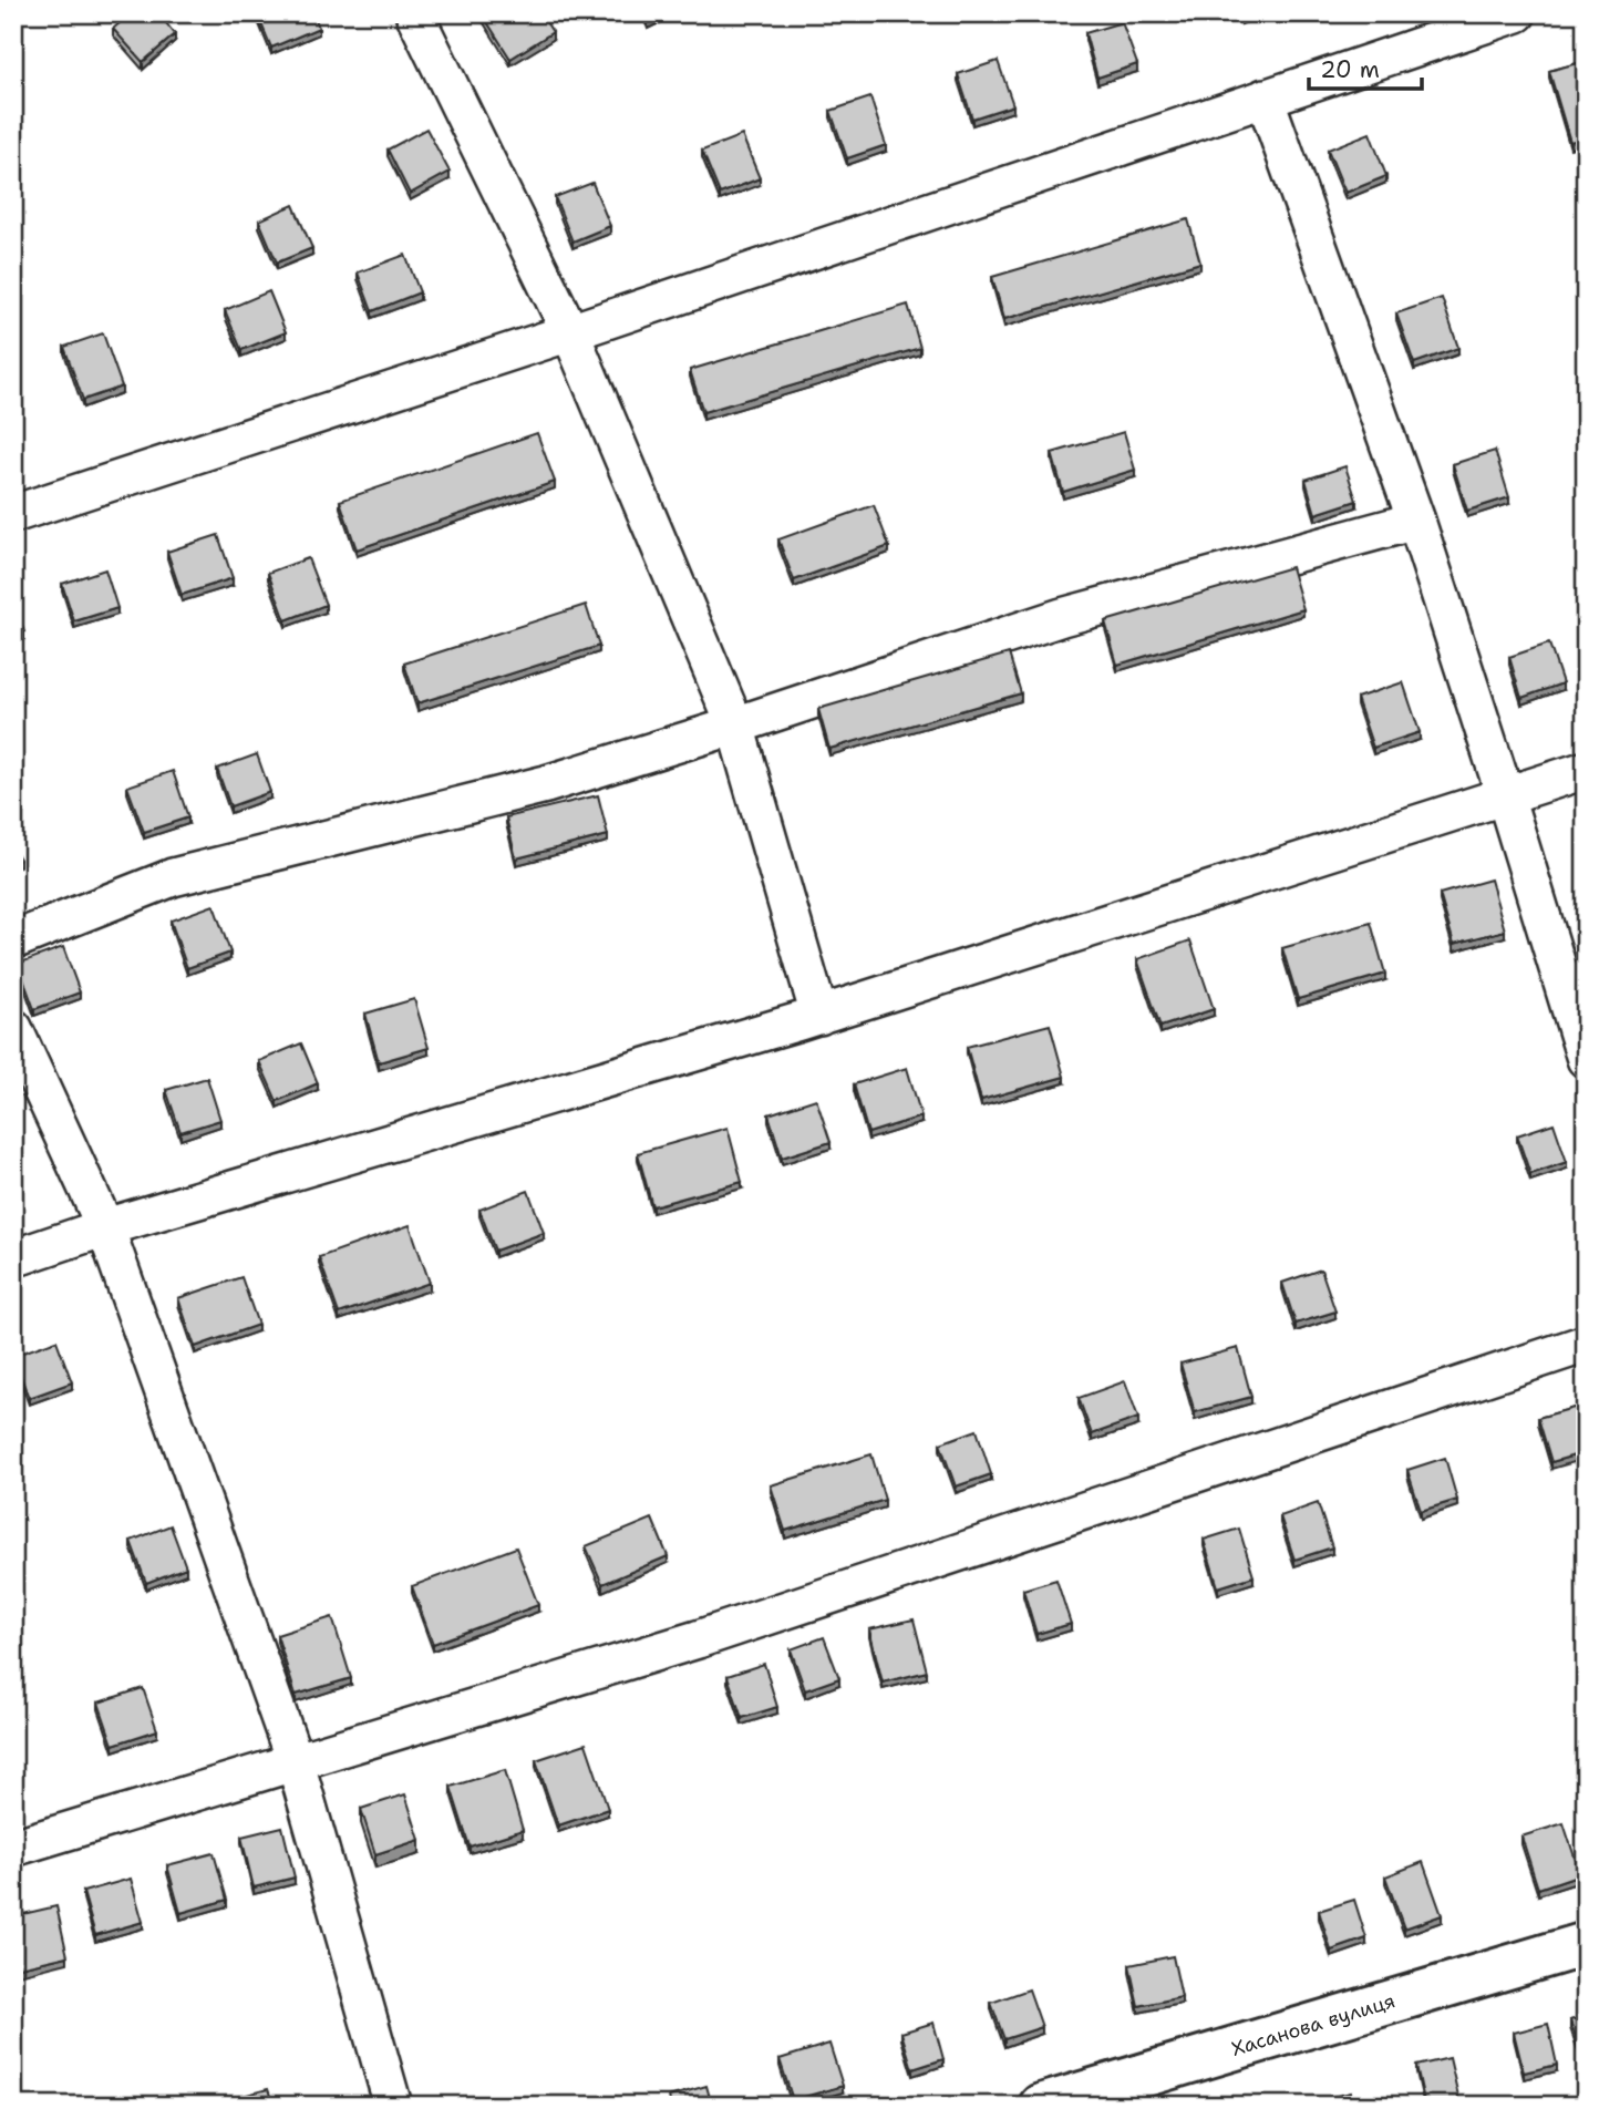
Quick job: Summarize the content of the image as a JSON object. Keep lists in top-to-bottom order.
{
  "streets": {
    "street": ["Хасанова вулиця"]
  },
  "scale_bar": "20 m"
}
